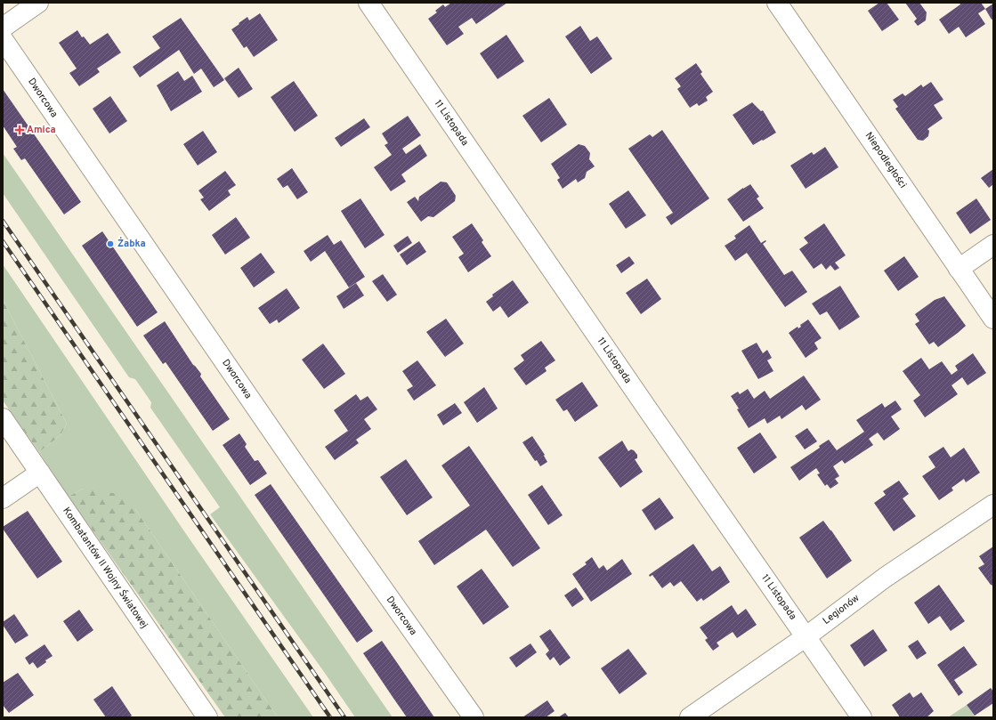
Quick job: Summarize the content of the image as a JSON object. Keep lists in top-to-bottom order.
{
  "streets": {
    "street": [
      "Dworcowa",
      "11 Listopada",
      "Niepodległości",
      "Kombatantów II Wojny Światowej",
      "Legionów"
    ]
  },
  "crossings": [
    ["11 Listopada", "Legionów"]
  ],
  "places": {
    "health": ["Amica"],
    "other": ["Żabka"]
  }
}
